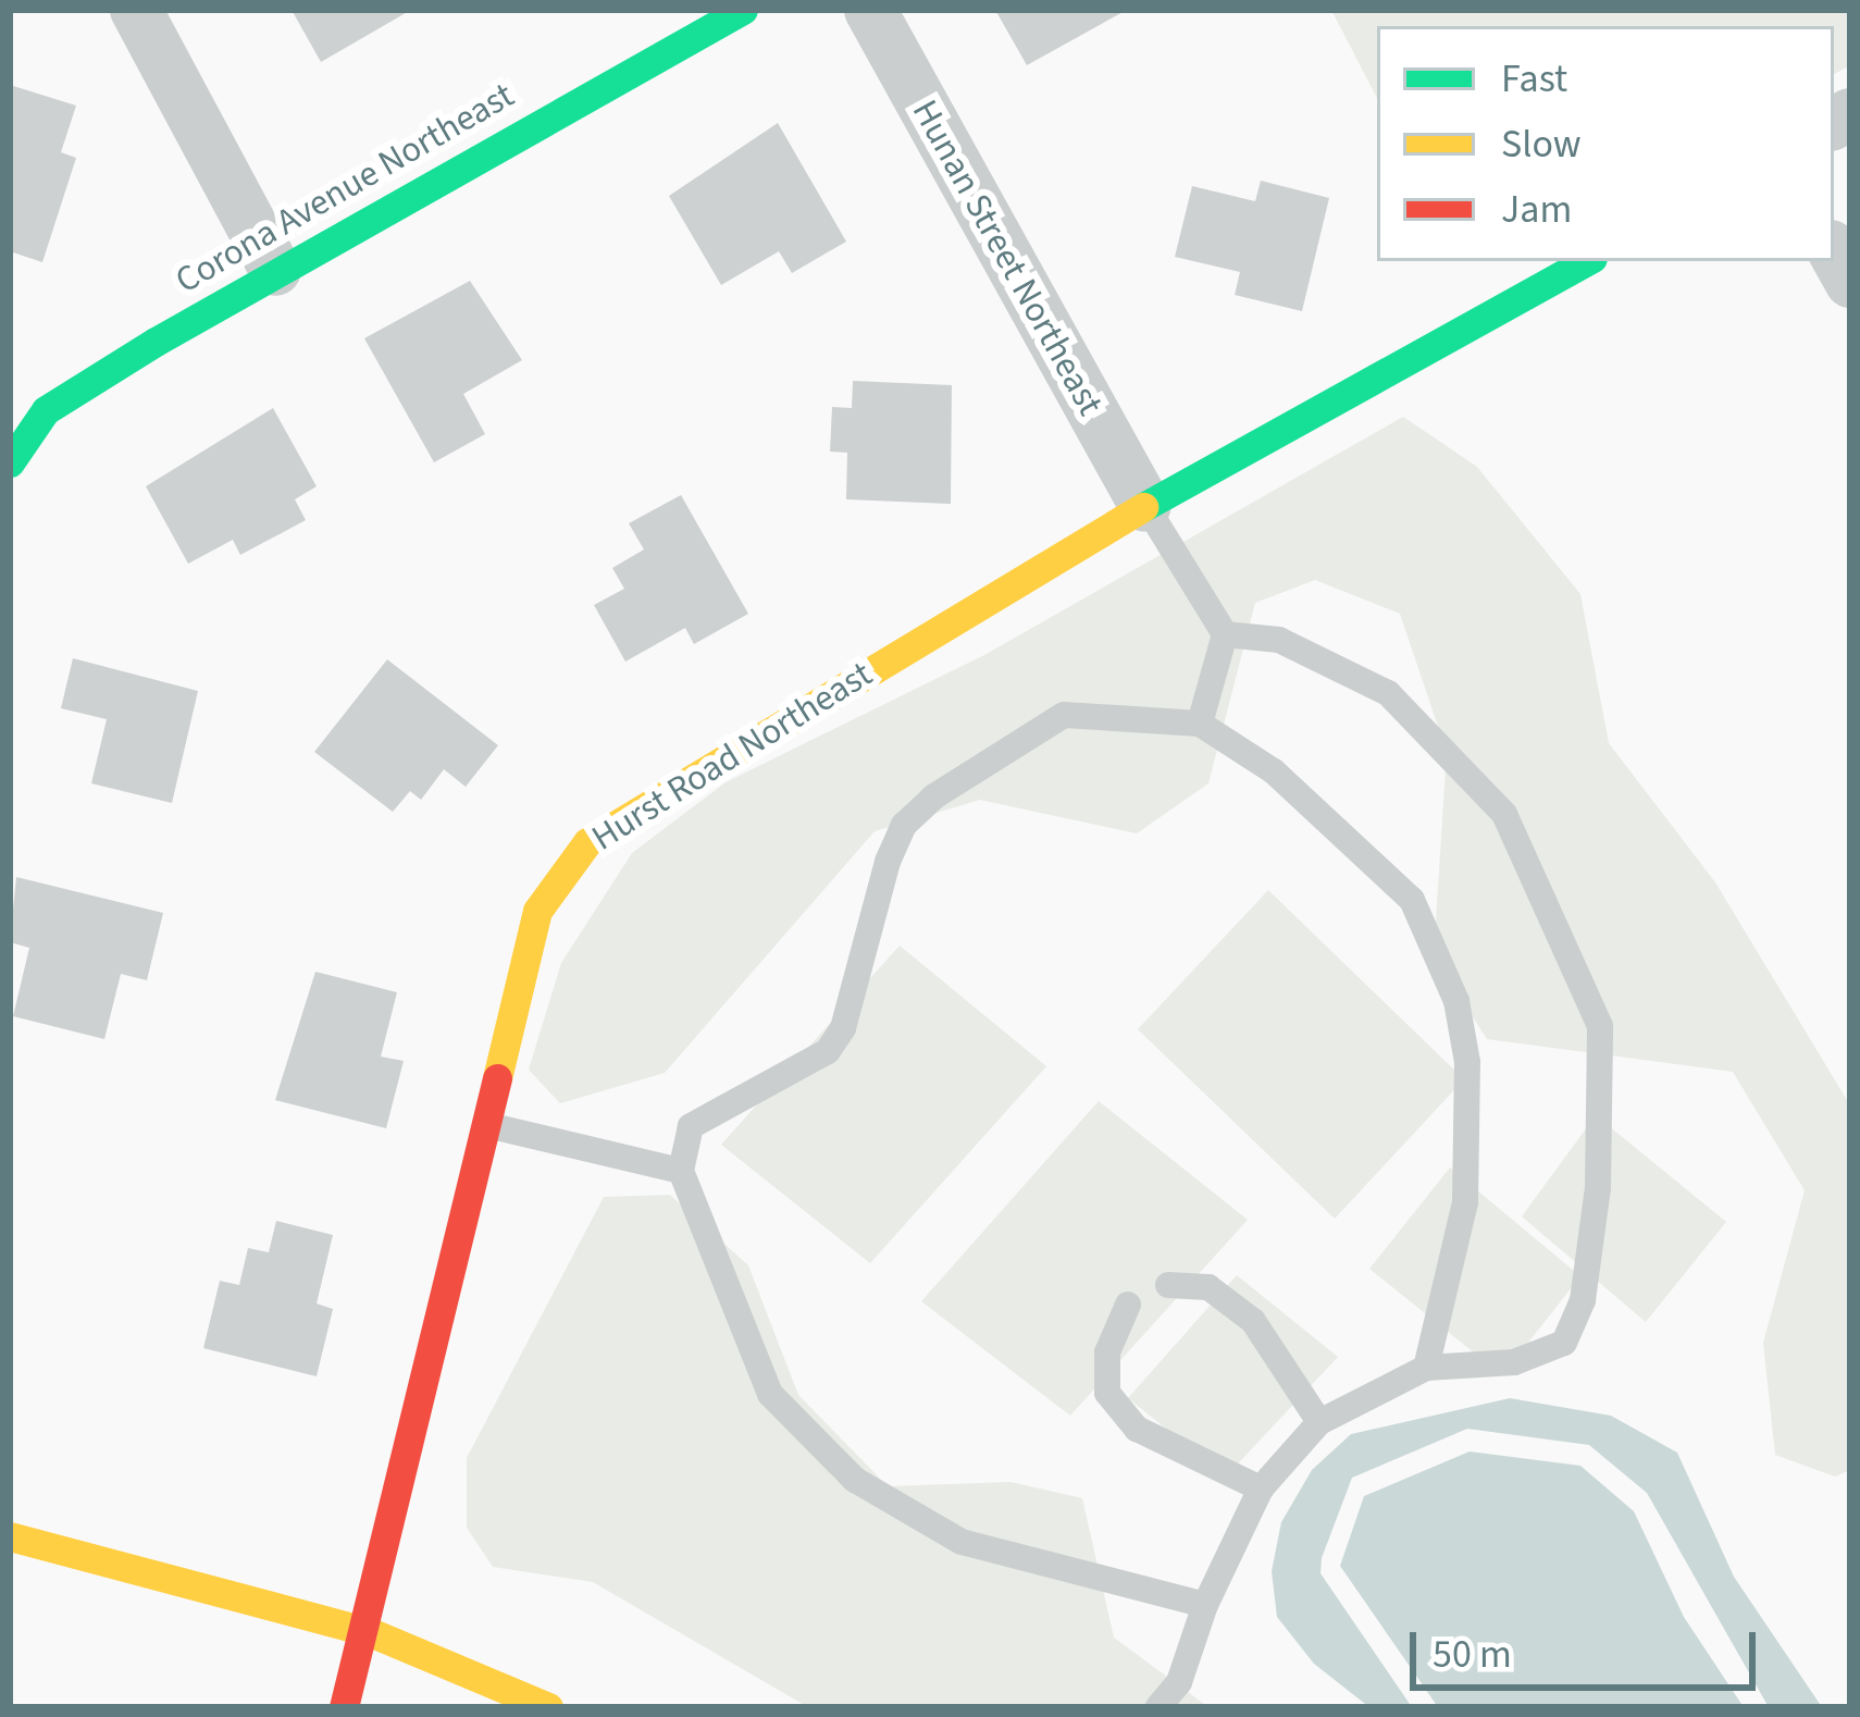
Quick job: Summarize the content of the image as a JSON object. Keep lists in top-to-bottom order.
{
  "streets": {
    "street": ["Corona Avenue Northeast", "Hunan Street Northeast", "Hurst Road Northeast"]
  },
  "crossings": [
    ["Hunan Street Northeast", "Hurst Road Northeast"]
  ],
  "legend": ["Fast", "Slow", "Jam"],
  "scale_bar": "50 m"
}
